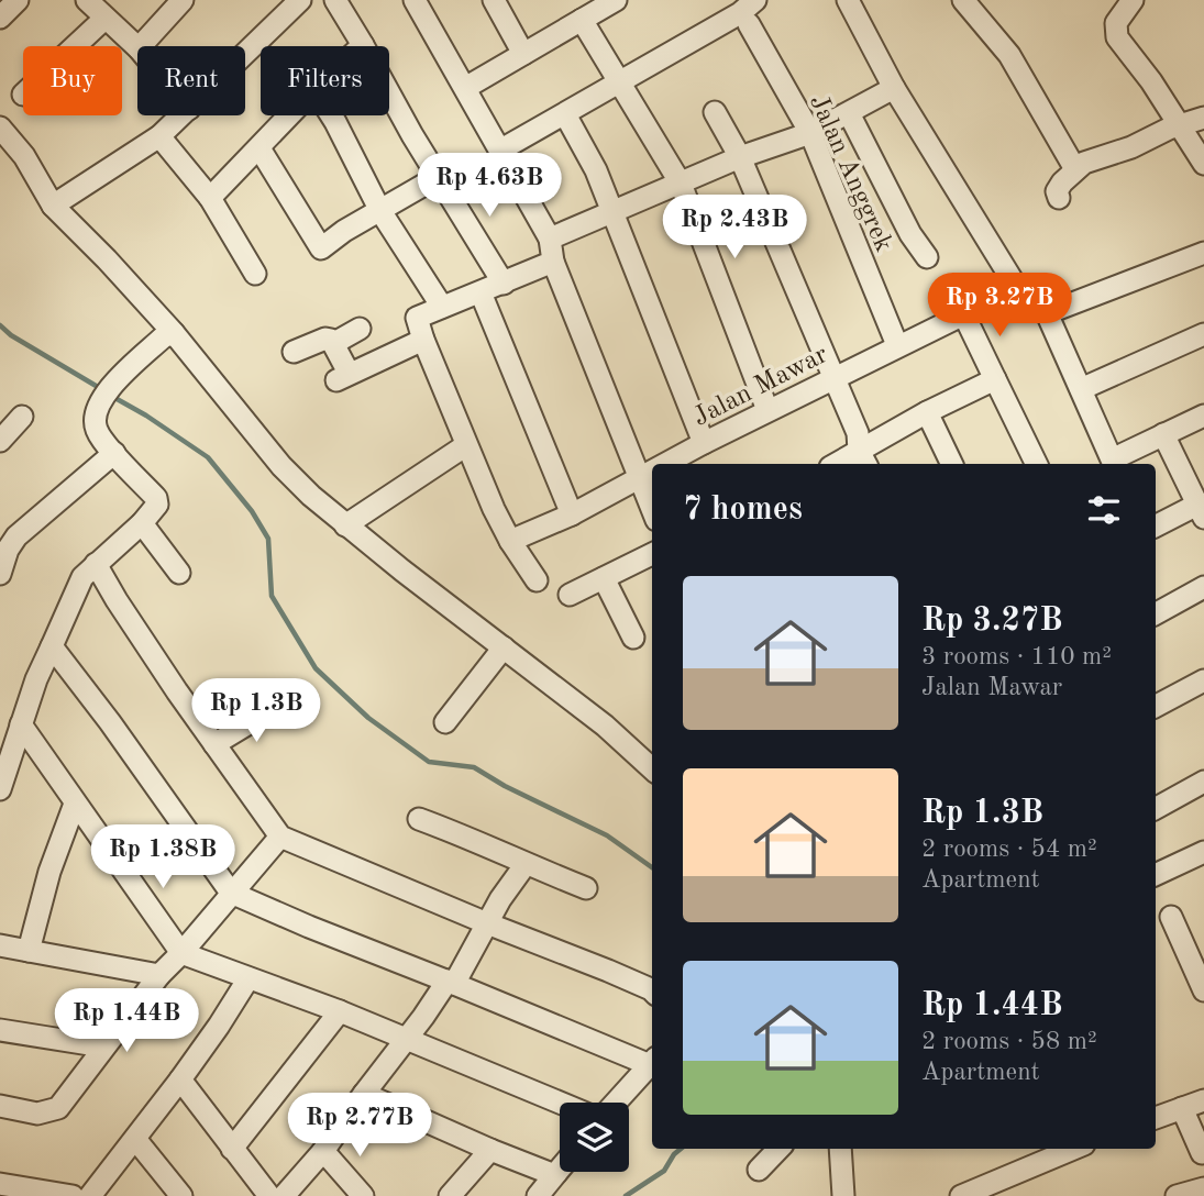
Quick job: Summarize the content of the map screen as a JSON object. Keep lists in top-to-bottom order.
{
  "streets": {
    "street": ["Jalan Anggrek", "Jalan Mawar"]
  },
  "crossings": [
    ["Jalan Anggrek", "Jalan Mawar"]
  ],
  "page": {
    "chip": ["Buy", "Rent", "Filters"],
    "price": [
      "Rp 4.63B",
      "Rp 2.43B",
      "Rp 3.27B",
      "Rp 1.3B",
      "Rp 1.38B",
      "Rp 1.44B",
      "Rp 2.77B"
    ],
    "heading": "7 homes",
    "list": [
      {
        "name": "Rp 3.27B",
        "note": "3 rooms · 110 m² · Jalan Mawar"
      },
      {
        "name": "Rp 1.3B",
        "note": "2 rooms · 54 m² · Apartment"
      },
      {
        "name": "Rp 1.44B",
        "note": "2 rooms · 58 m² · Apartment"
      }
    ]
  }
}
